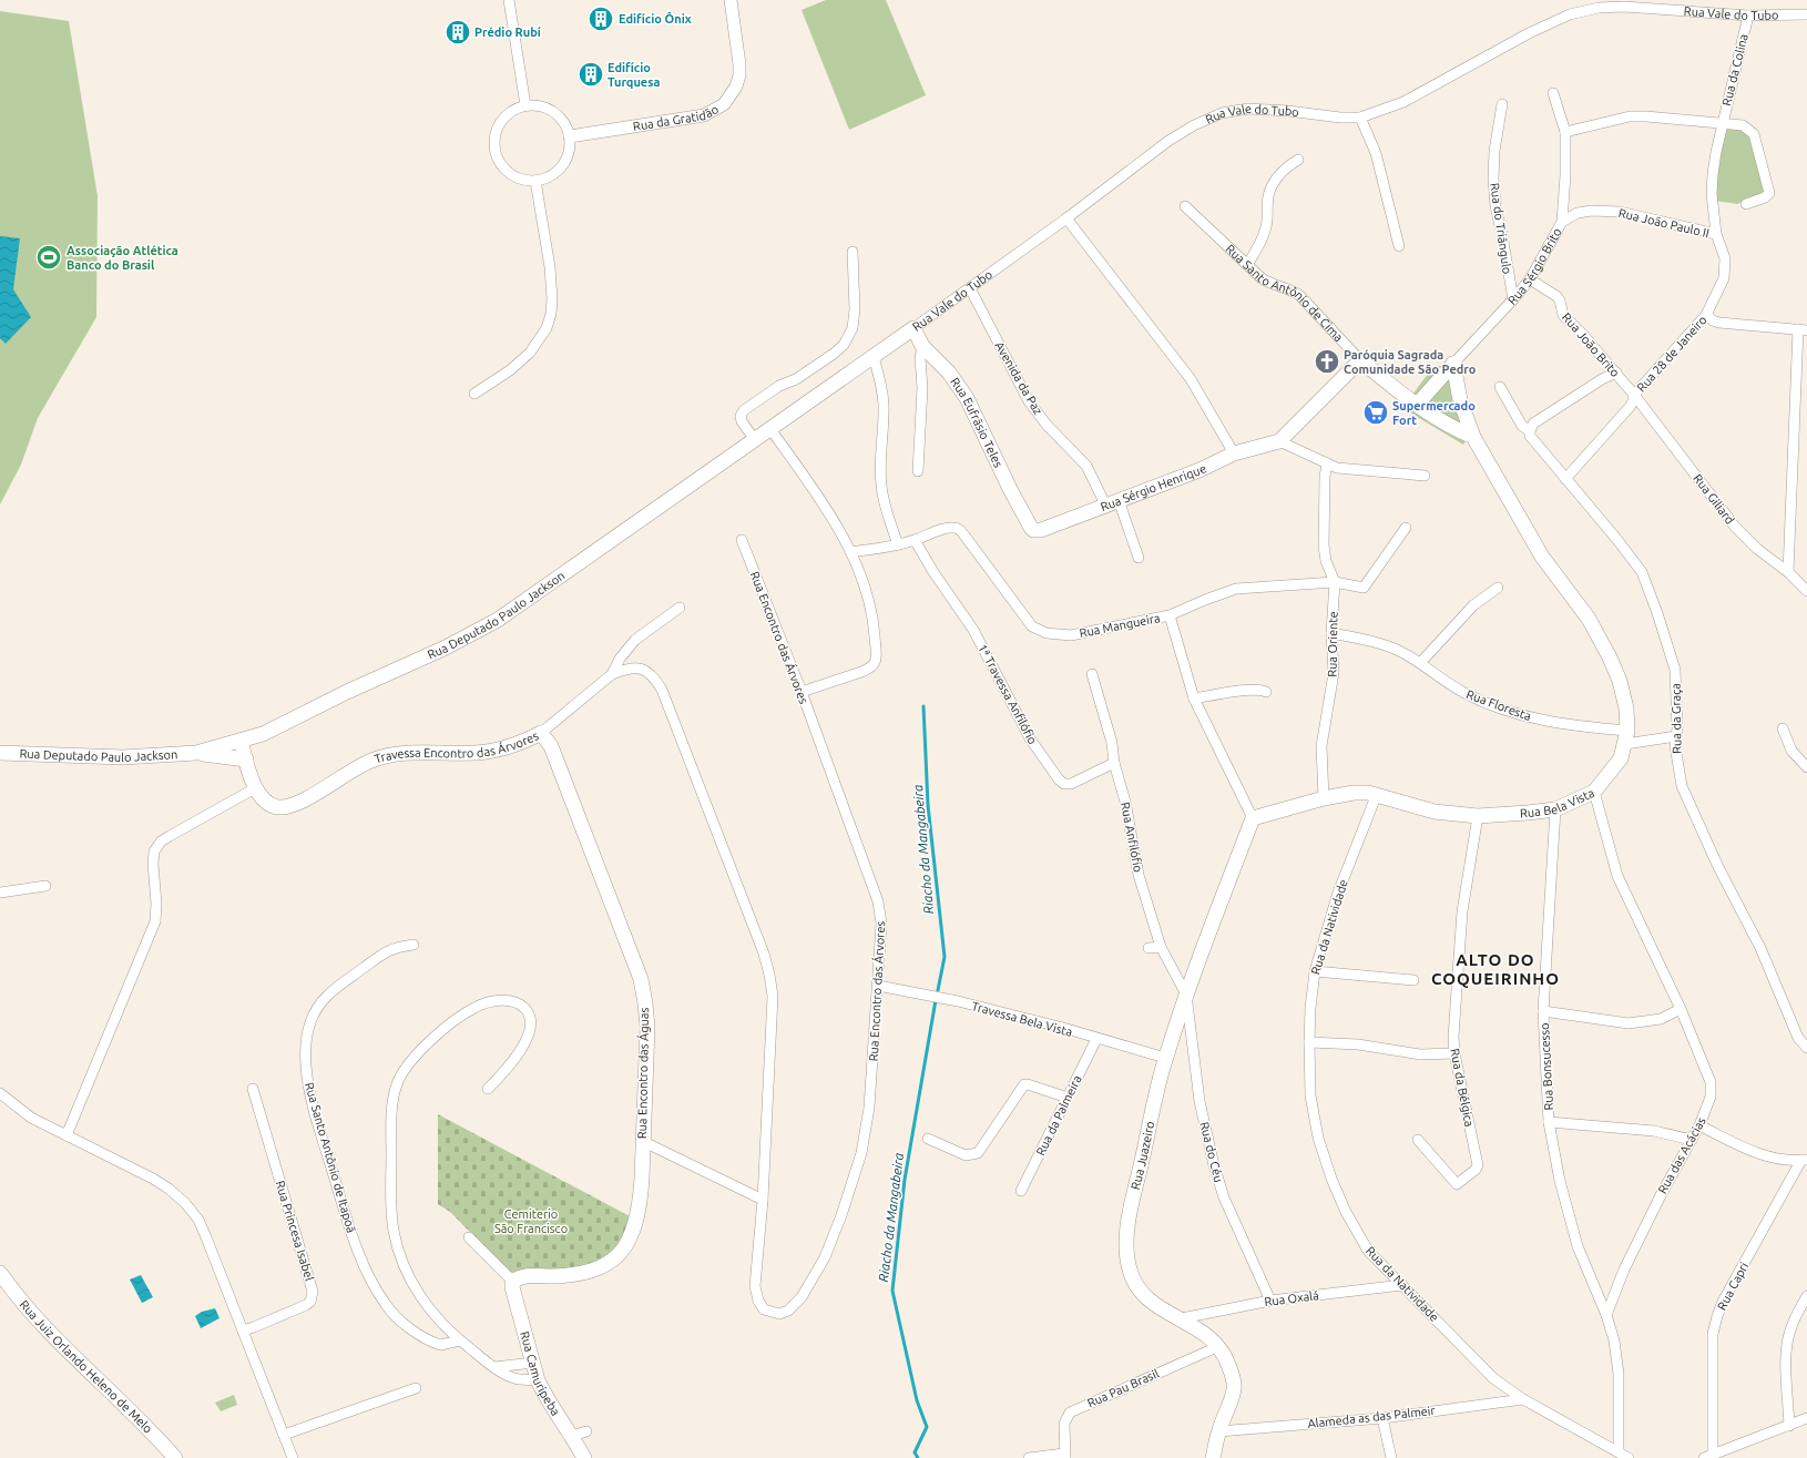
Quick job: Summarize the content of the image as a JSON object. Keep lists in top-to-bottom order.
{
  "streets": {
    "main road": [
      "Rua Vale do Tubo",
      "Rua Sérgio Brito",
      "Rua Santo Antônio de Cima",
      "Rua Eufrãsio Teles",
      "Rua Sérgio Henrique",
      "Rua Deputado Paulo Jackson",
      "Travessa Encontro das Árvores",
      "Rua Bela Vista",
      "Rua Encontro das Águas",
      "Rua Juazeiro",
      "Rua Juiz Orlando Heleno de Melo",
      "Rua Camuripeba"
    ],
    "street": [
      "Rua da Colina",
      "Rua da Gratidão",
      "Rua João Paulo II",
      "Rua do Triângulo",
      "Rua João Brito",
      "Rua 28 de Janeiro",
      "Avenida da Paz",
      "Rua Giliard",
      "Rua Mangueira",
      "Rua Encontro das Árvores",
      "Rua Oriente",
      "1ª Travessa Anfilófio",
      "Rua Floresta",
      "Rua da Graça",
      "Rua Anfilófio",
      "Rua da Natividade",
      "Travessa Bela Vista",
      "Rua Bonsucesso",
      "Rua da Bélgica",
      "Rua da Palmeira",
      "Rua do Céu",
      "Rua das Acácias",
      "Rua Santo Antônio de Itapoã",
      "Rua Princesa Isabel",
      "Rua Capri",
      "Rua Oxalá",
      "Rua Pau Brasil",
      "Alameda as das Palmeir"
    ]
  },
  "crossings": [
    ["Rua Vale do Tubo", "Rua da Colina"],
    ["Rua Vale do Tubo", "Avenida da Paz"],
    ["Rua Vale do Tubo", "Rua Eufrãsio Teles"],
    ["Rua Vale do Tubo", "Rua Deputado Paulo Jackson"],
    ["Rua da Colina", "Rua João Paulo II"],
    ["Rua da Colina", "Rua 28 de Janeiro"],
    ["Rua João Paulo II", "Rua Sérgio Brito"],
    ["Rua João Paulo II", "Rua 28 de Janeiro"],
    ["Rua do Triângulo", "Rua Sérgio Brito"],
    ["Rua Sérgio Brito", "Rua Santo Antônio de Cima"],
    ["Rua Sérgio Brito", "Rua João Brito"],
    ["Rua Sérgio Brito", "Rua Bela Vista"],
    ["Rua Santo Antônio de Cima", "Rua Sérgio Henrique"],
    ["Rua Santo Antônio de Cima", "Rua Bela Vista"],
    ["Rua João Brito", "Rua 28 de Janeiro"],
    ["Rua João Brito", "Rua Giliard"],
    ["Rua 28 de Janeiro", "Rua Giliard"],
    ["Rua 28 de Janeiro", "Rua da Graça"],
    ["Avenida da Paz", "Rua Sérgio Henrique"],
    ["Rua Eufrãsio Teles", "Rua Sérgio Henrique"],
    ["Rua Mangueira", "Rua Oriente"],
    ["Rua Mangueira", "1ª Travessa Anfilófio"],
    ["Rua Encontro das Árvores", "Travessa Encontro das Árvores"],
    ["Rua Encontro das Árvores", "Travessa Bela Vista"],
    ["Rua Oriente", "Rua Floresta"],
    ["Rua Oriente", "Rua Bela Vista"],
    ["1ª Travessa Anfilófio", "Rua Anfilófio"],
    ["Rua Floresta", "Rua da Graça"],
    ["Rua Floresta", "Rua Bela Vista"],
    ["Travessa Encontro das Árvores", "Rua Encontro das Águas"],
    ["Rua Bela Vista", "Rua da Natividade"],
    ["Rua Bela Vista", "Rua Bonsucesso"],
    ["Rua Bela Vista", "Rua da Bélgica"],
    ["Rua Bela Vista", "Rua Juazeiro"],
    ["Rua Bela Vista", "Rua das Acácias"],
    ["Rua Anfilófio", "Rua do Céu"],
    ["Rua Anfilófio", "Rua Juazeiro"],
    ["Rua da Natividade", "Rua Oxalá"],
    ["Rua da Natividade", "Alameda as das Palmeir"],
    ["Travessa Bela Vista", "Rua da Palmeira"],
    ["Travessa Bela Vista", "Rua Juazeiro"],
    ["Rua Bonsucesso", "Rua das Acácias"],
    ["Rua Encontro das Águas", "Rua Camuripeba"],
    ["Rua do Céu", "Rua Juazeiro"],
    ["Rua do Céu", "Rua Oxalá"],
    ["Rua Juazeiro", "Rua Oxalá"],
    ["Rua Juazeiro", "Rua Pau Brasil"],
    ["Rua Juazeiro", "Alameda as das Palmeir"]
  ],
  "districts": ["ALTO DO COQUEIRINHO"],
  "water": ["Riacho da Mangabeira"],
  "parks": ["Cemiterio São Francisco"],
  "places": {
    "building": ["Edifício Ônix", "Prédio Rubí", "Edifício Turquesa"],
    "sports": ["Associação Atlética Banco do Brasil"],
    "church": ["Paróquia Sagrada Comunidade São Pedro"],
    "supermarket": ["Supermercado Fort"]
  }
}
